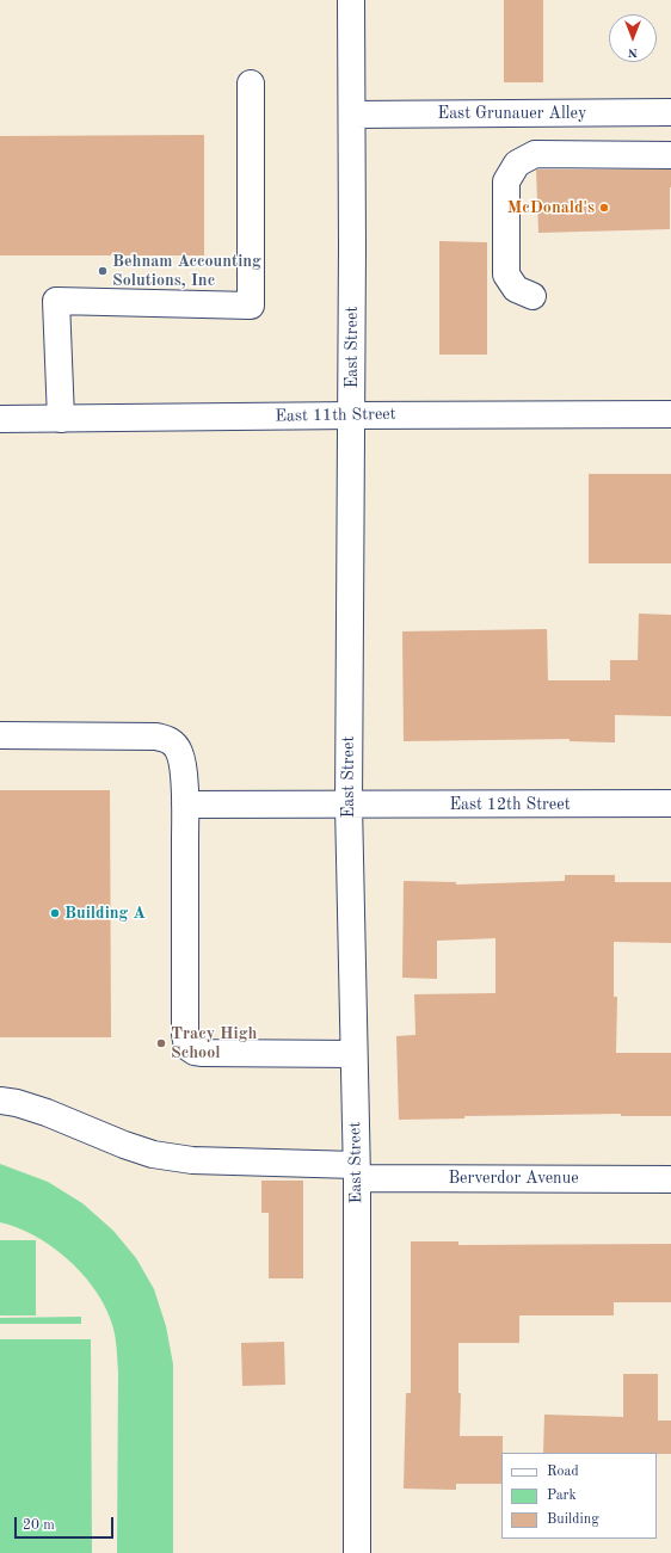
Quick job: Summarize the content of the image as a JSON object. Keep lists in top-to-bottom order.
{
  "streets": {
    "street": [
      "East Grunauer Alley",
      "East Street",
      "East 11th Street",
      "East 12th Street",
      "Berverdor Avenue"
    ]
  },
  "crossings": [
    ["East Grunauer Alley", "East Street"],
    ["East Street", "East 11th Street"],
    ["East Street", "East 12th Street"],
    ["East Street", "Berverdor Avenue"]
  ],
  "places": [
    "McDonald's",
    "Behnam Accounting Solutions, Inc",
    "Building A",
    "Tracy High School"
  ],
  "legend": ["Road", "Park", "Building"],
  "scale_bar": "20 m",
  "north": "bottom"
}
